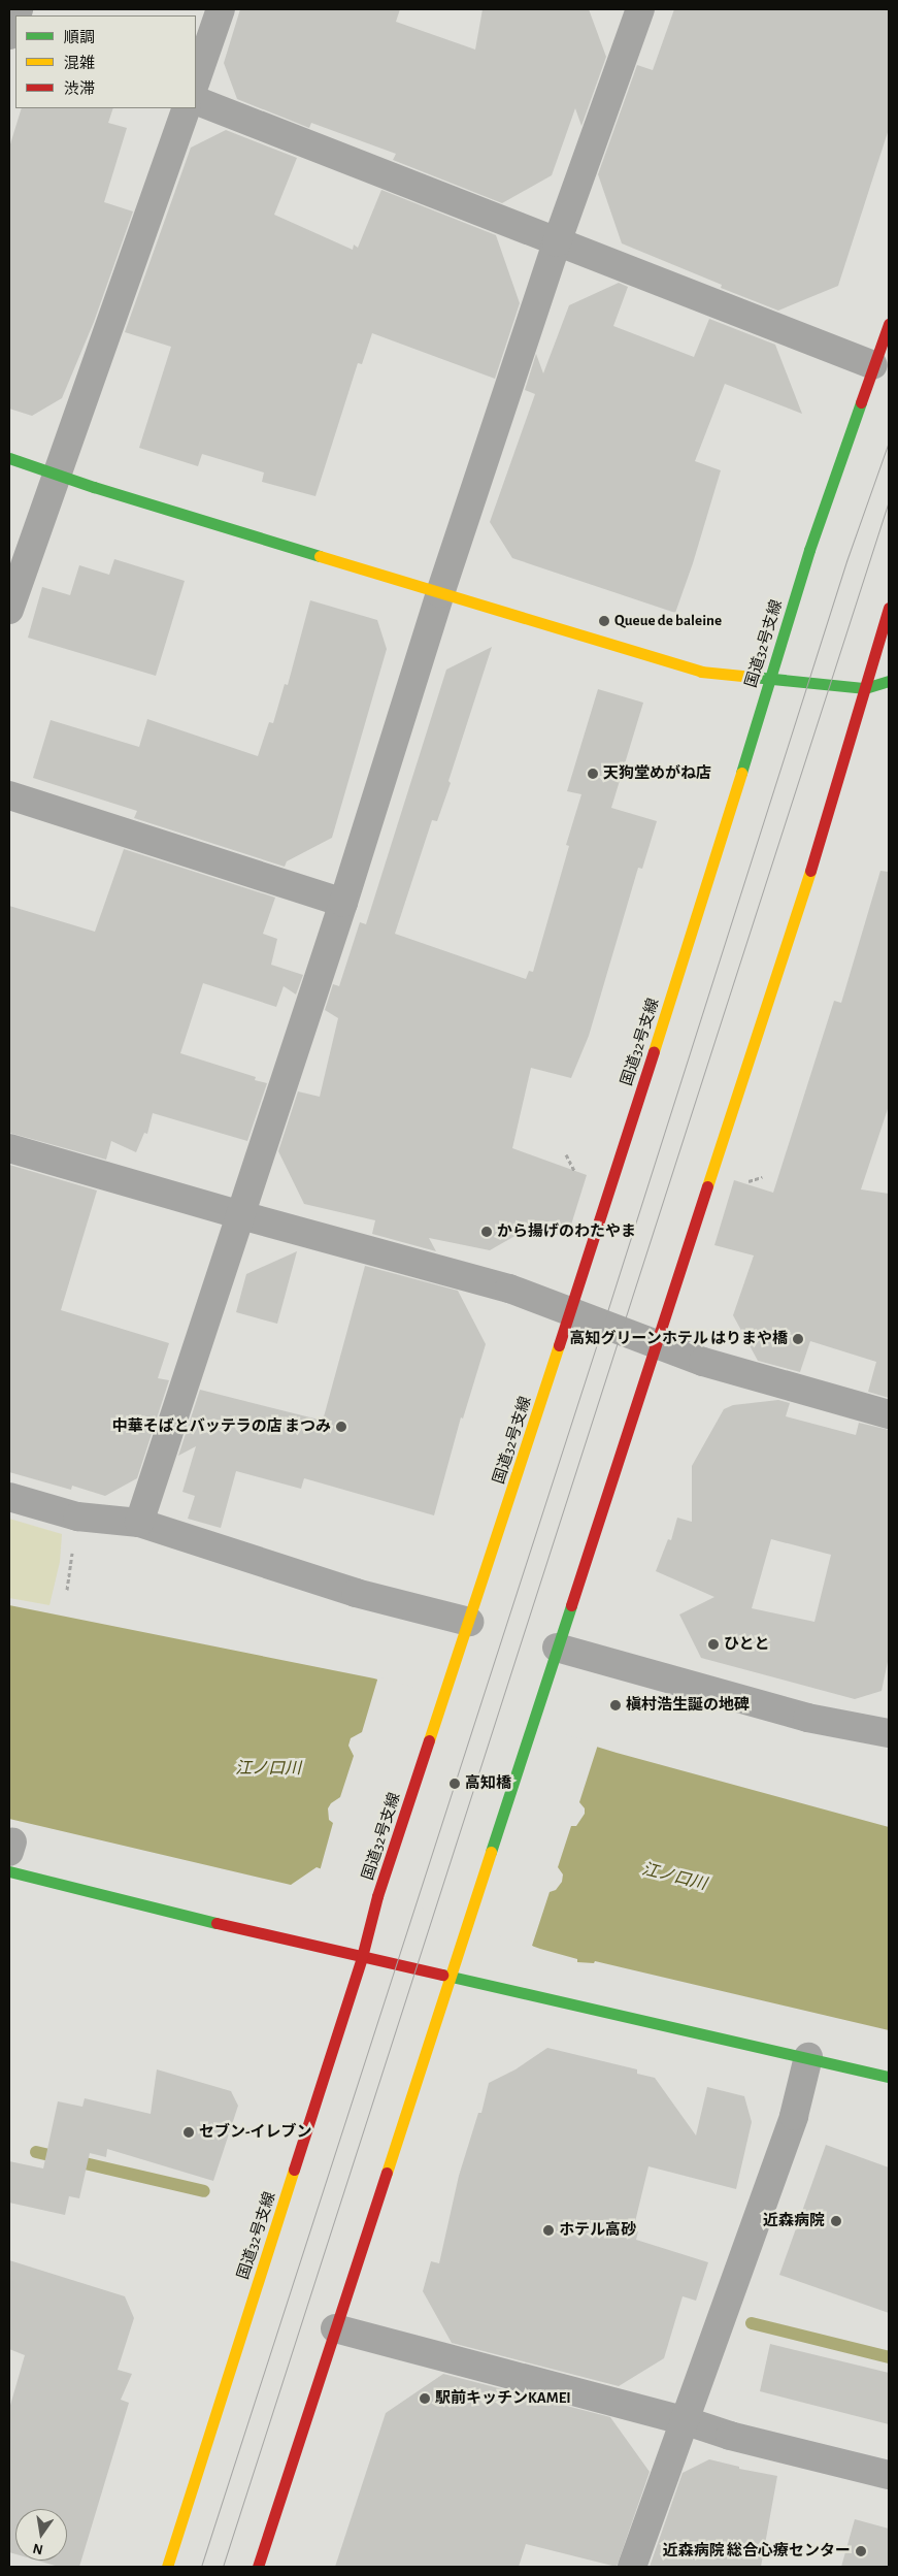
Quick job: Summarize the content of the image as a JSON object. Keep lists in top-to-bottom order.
{
  "streets": {
    "main road": ["国道32号支線"]
  },
  "water": ["江ノ口川"],
  "places": [
    "Queue de baleine",
    "天狗堂めがね店",
    "から揚げのわたやま",
    "高知グリーンホテル はりまや橋",
    "中華そばとバッテラの店 まつみ",
    "ひとと",
    "槇村浩生誕の地碑",
    "高知橋",
    "セブン-イレブン",
    "近森病院",
    "ホテル高砂",
    "駅前キッチンKAMEI",
    "近森病院 総合心療センター"
  ],
  "legend": ["順調", "混雑", "渋滞"],
  "north": "bottom"
}
